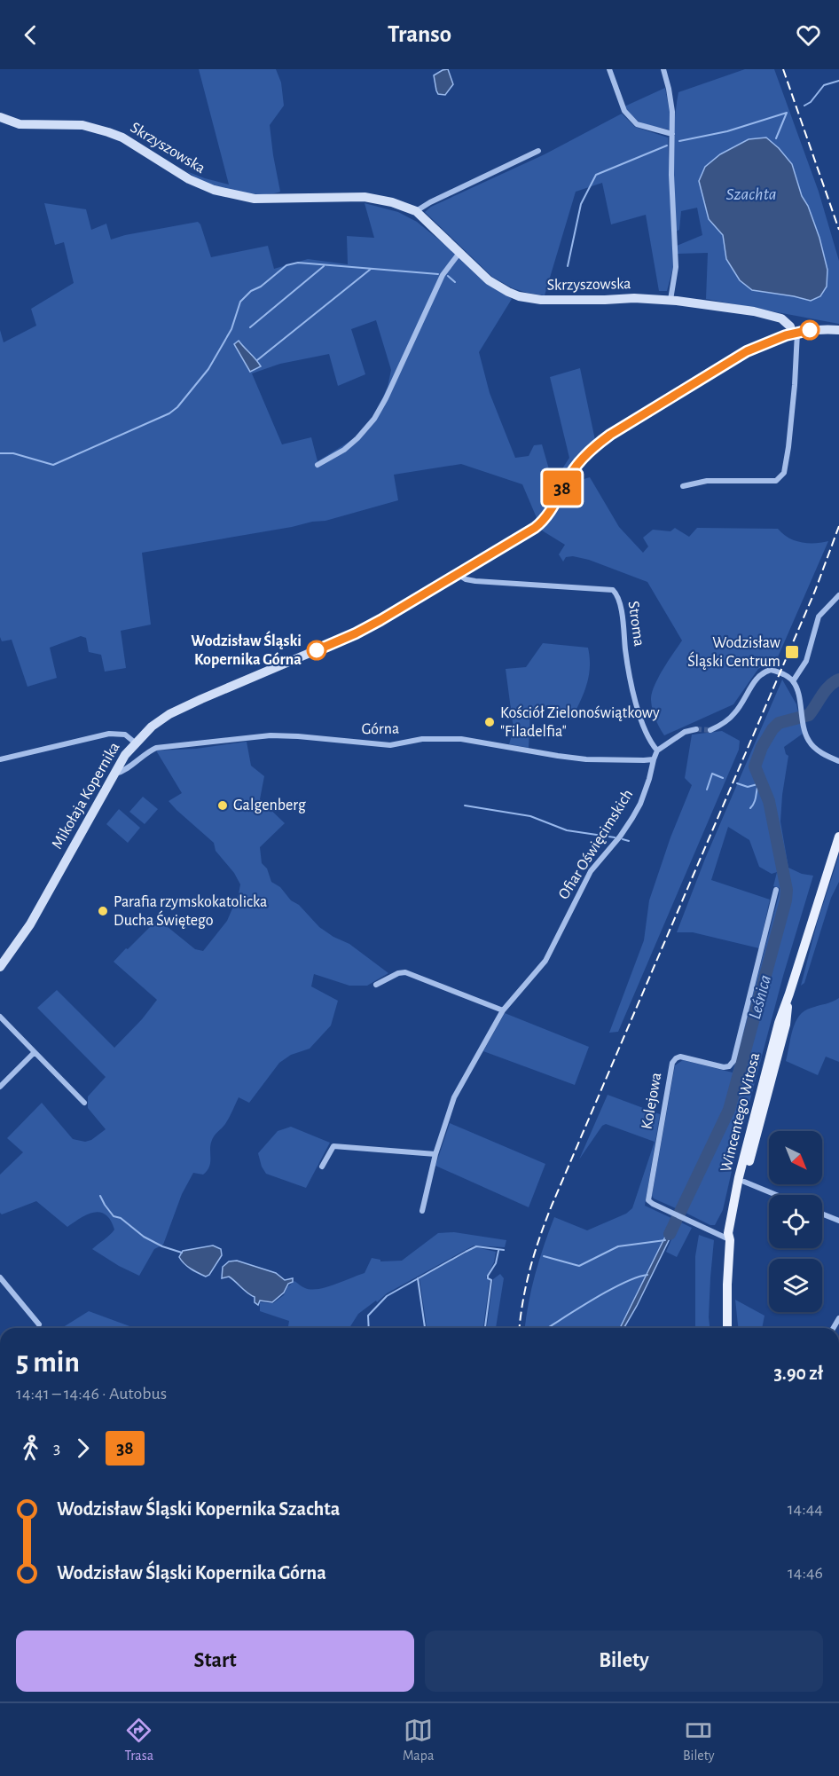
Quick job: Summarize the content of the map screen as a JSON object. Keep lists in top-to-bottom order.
{
  "streets": {
    "main road": ["Wincentego Witosa"],
    "street": [
      "Skrzyszowska",
      "Stroma",
      "Górna",
      "Mikołaja Kopernika",
      "Ofiar Oświęcimskich",
      "Kolejowa"
    ]
  },
  "crossings": [
    ["Skrzyszowska", "Mikołaja Kopernika"],
    ["Stroma", "Mikołaja Kopernika"],
    ["Stroma", "Ofiar Oświęcimskich"],
    ["Górna", "Mikołaja Kopernika"],
    ["Górna", "Ofiar Oświęcimskich"],
    ["Kolejowa", "Wincentego Witosa"]
  ],
  "water": ["Szachta", "Leśnica"],
  "places": {
    "other": [
      "Wodzisław Śląski Kopernika Górna",
      "Kościół Zielonoświątkowy \"Filadelfia\"",
      "Galgenberg",
      "Parafia rzymskokatolicka Ducha Świętego"
    ],
    "transit": ["Wodzisław Śląski Centrum"]
  },
  "lines": ["bus line 38"],
  "north": "bottom right",
  "page": {
    "header": "Transo",
    "on_map": "38",
    "heading": ["5 min", "14:41 – 14:46 · Autobus", "3.90 zł"],
    "legs": ["3", "38"],
    "list": [
      {
        "name": "Wodzisław Śląski Kopernika Szachta",
        "value": "14:44"
      },
      {
        "name": "Wodzisław Śląski Kopernika Górna",
        "value": "14:46"
      }
    ],
    "buttons": ["Start", "Bilety"],
    "tabs": ["Trasa", "Mapa", "Bilety"]
  }
}
